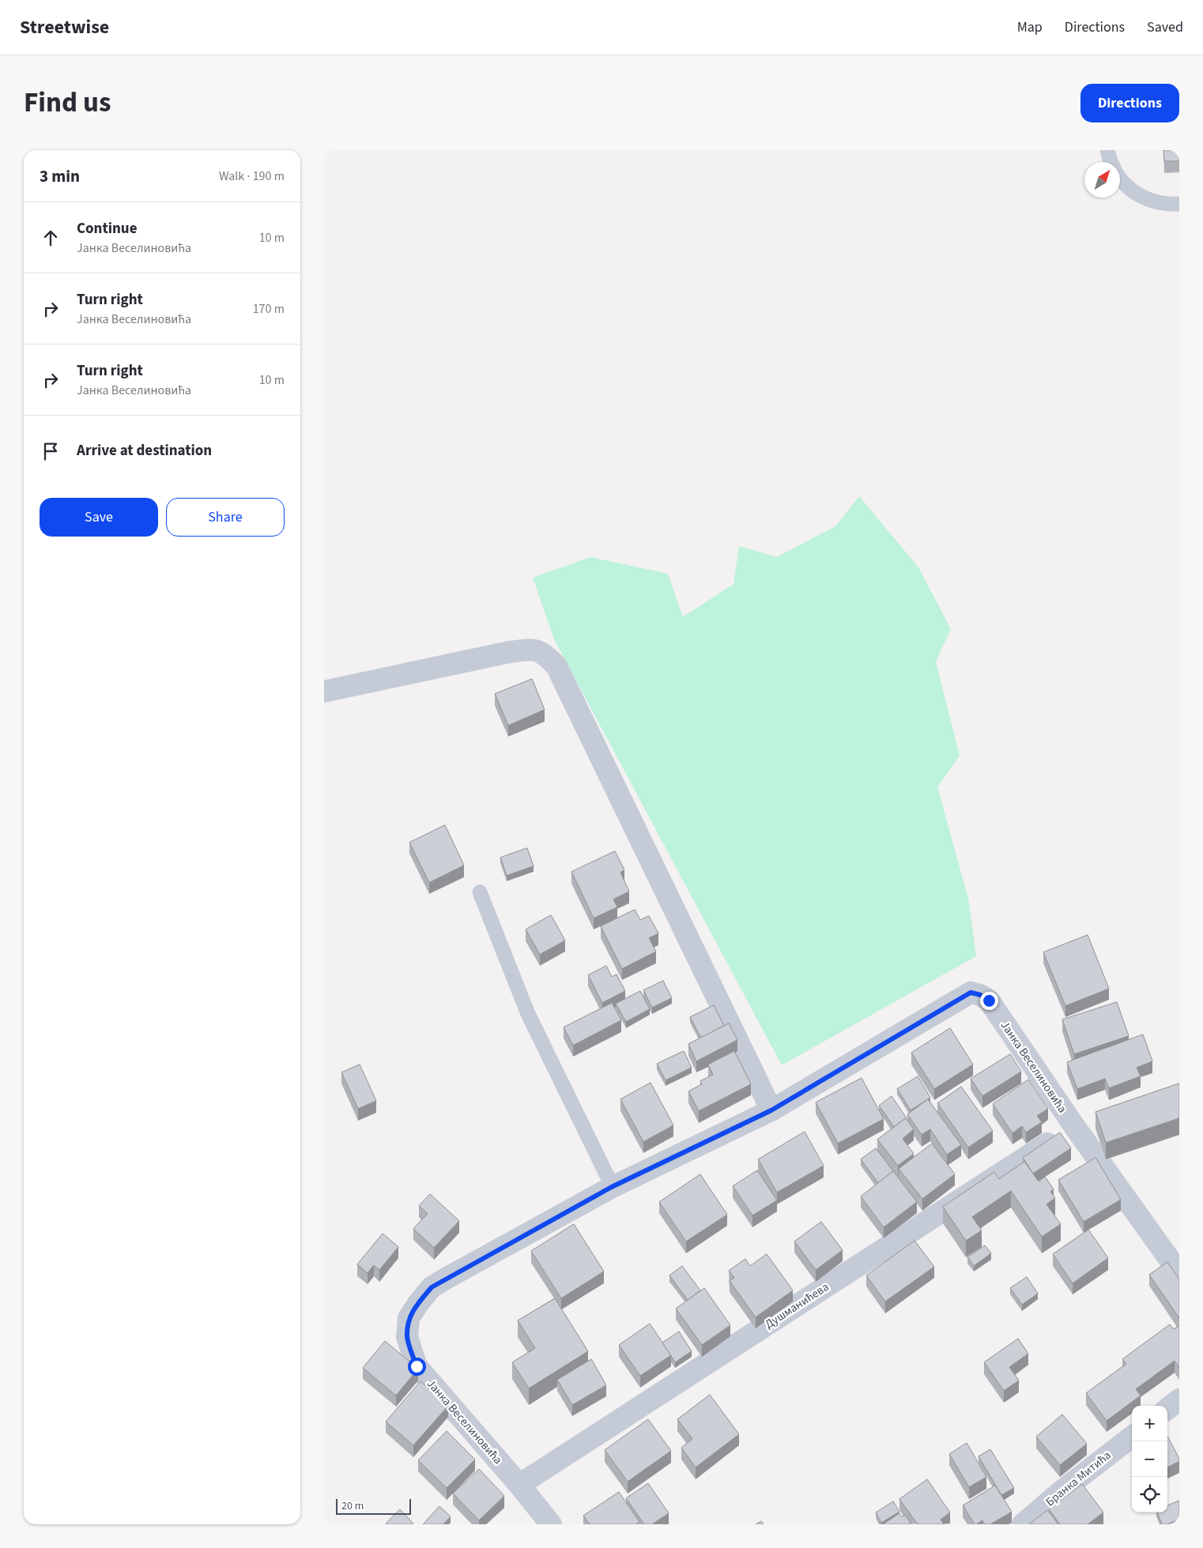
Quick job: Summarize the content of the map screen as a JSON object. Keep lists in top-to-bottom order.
{
  "streets": {
    "street": ["Јанка Веселиновића", "Душманићева", "Бранка Митића"]
  },
  "crossings": [
    ["Јанка Веселиновића", "Душманићева"]
  ],
  "scale_bar": "20 m",
  "north": "top right",
  "page": {
    "header": "Streetwise",
    "nav": ["Map", "Directions", "Saved"],
    "title": "Find us",
    "buttons": [
      "Directions",
      ["Save", "Share"]
    ],
    "heading": ["3 min", "Walk · 190 m"],
    "list": [
      ["Continue", "Јанка Веселиновића", "10 m"],
      ["Turn right", "Јанка Веселиновића", "170 m"],
      ["Turn right", "Јанка Веселиновића", "10 m"],
      "Arrive at destination"
    ],
    "map_buttons": ["+", "−"],
    "scale": "20 m"
  }
}
